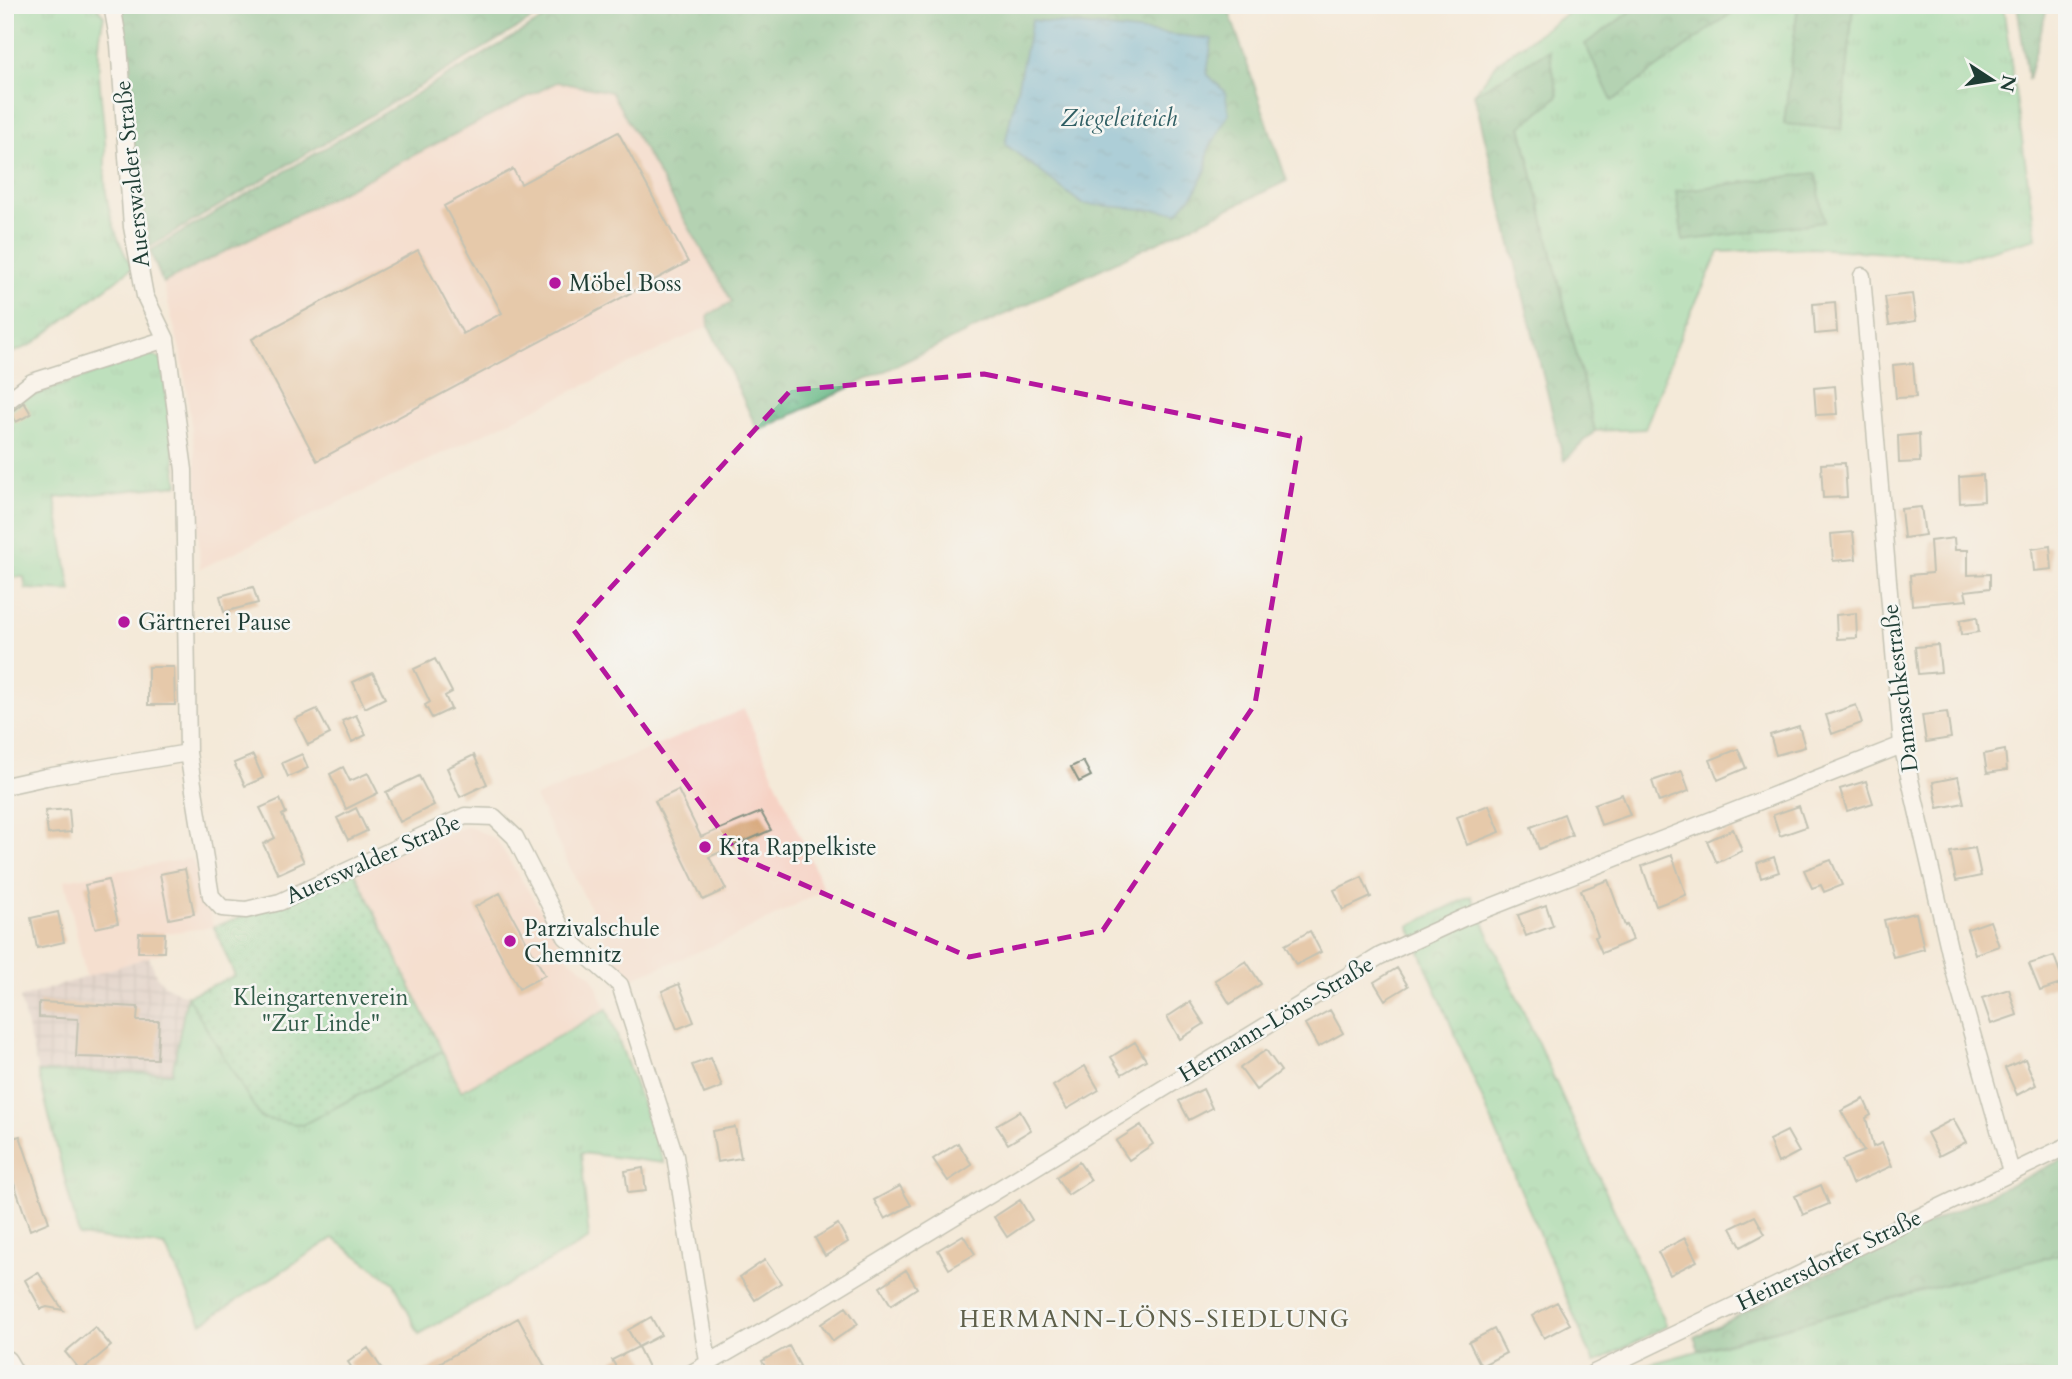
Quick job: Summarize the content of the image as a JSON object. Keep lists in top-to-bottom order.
{
  "streets": {
    "street": [
      "Auerswalder Straße",
      "Damaschkestraße",
      "Hermann-Löns-Straße",
      "Heinersdorfer Straße"
    ]
  },
  "crossings": [
    ["Auerswalder Straße", "Hermann-Löns-Straße"],
    ["Damaschkestraße", "Hermann-Löns-Straße"],
    ["Damaschkestraße", "Heinersdorfer Straße"]
  ],
  "districts": ["HERMANN-LÖNS-SIEDLUNG"],
  "water": ["Ziegeleiteich"],
  "parks": ["Kleingartenverein \"Zur Linde\""],
  "places": [
    "Möbel Boss",
    "Gärtnerei Pause",
    "Kita Rappelkiste",
    "Parzivalschule Chemnitz"
  ],
  "north": "right"
}
